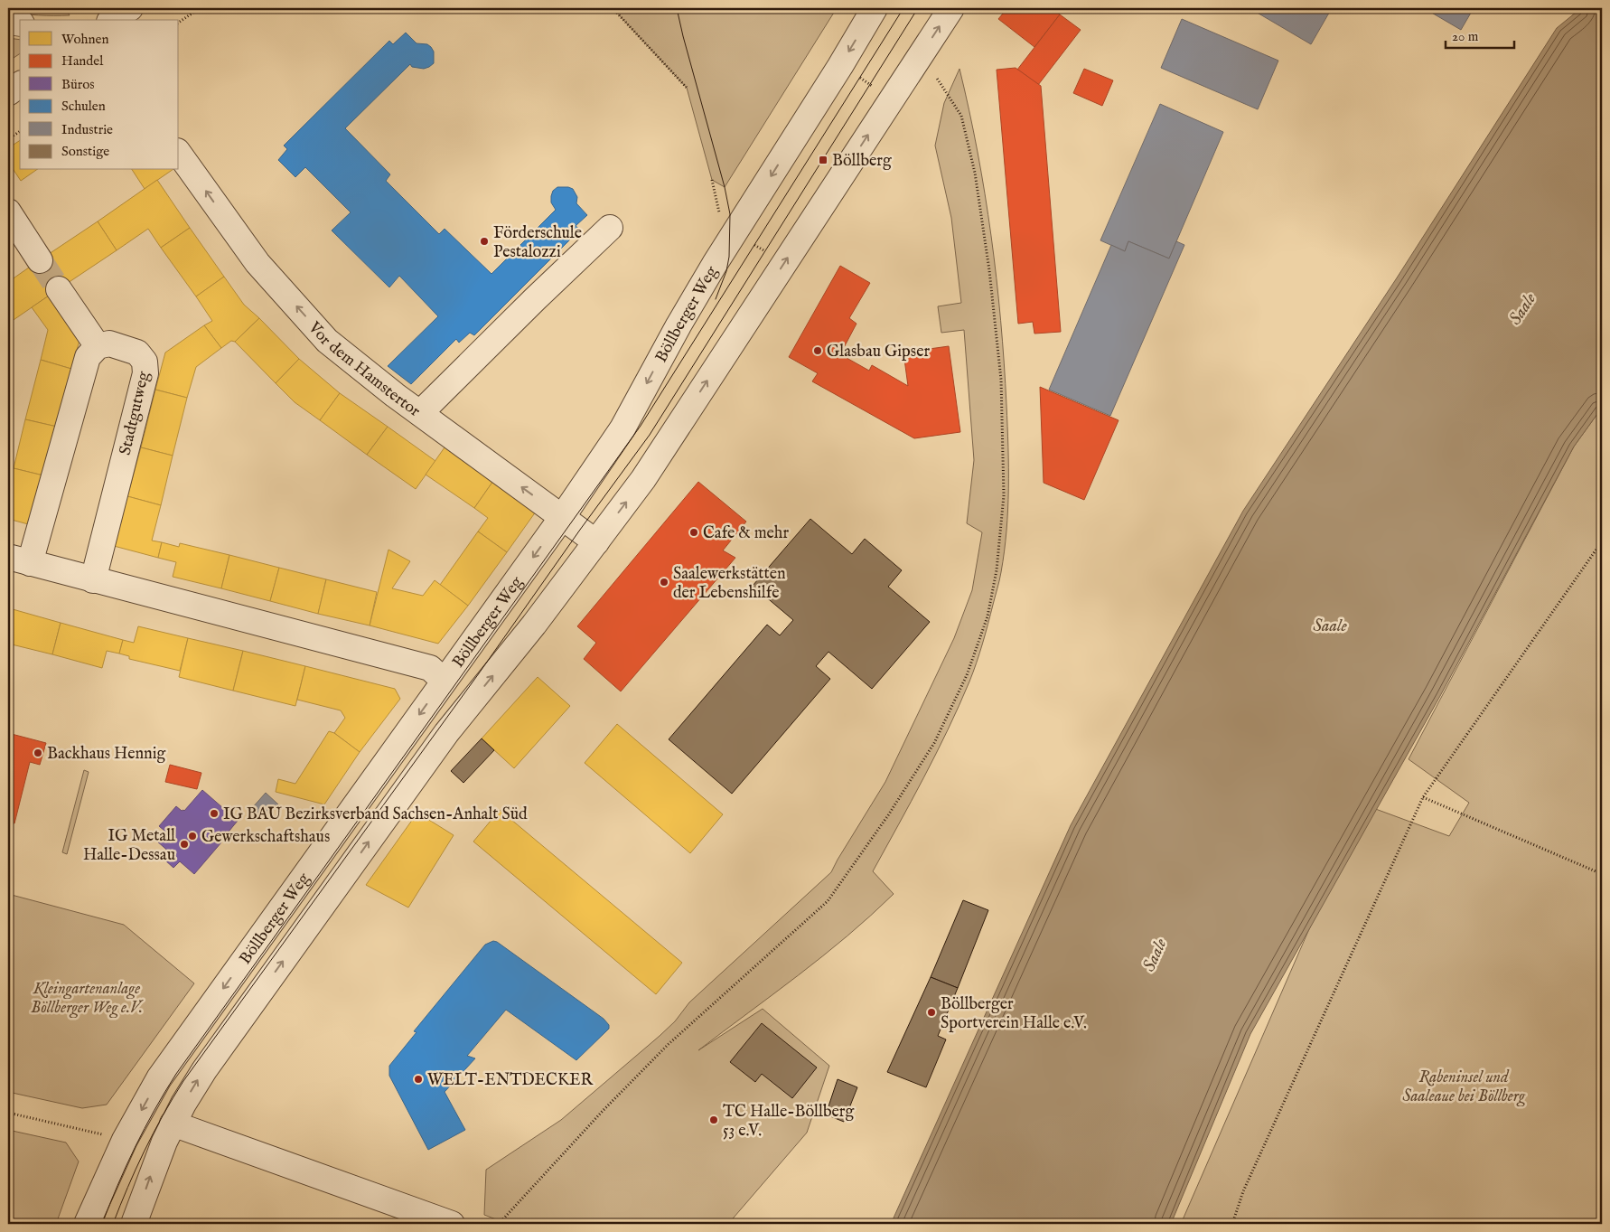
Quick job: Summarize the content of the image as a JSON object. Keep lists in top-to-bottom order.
{
  "streets": {
    "street": ["Böllberger Weg", "Vor dem Hamstertor", "Stadtgutweg"]
  },
  "crossings": [
    ["Böllberger Weg", "Vor dem Hamstertor"]
  ],
  "one_way": ["Vor dem Hamstertor"],
  "water": ["Saale"],
  "parks": ["Kleingartenanlage Böllberger Weg e.V.", "Rabeninsel und Saaleaue bei Böllberg"],
  "places": {
    "transit": ["Böllberg"],
    "other": [
      "Förderschule Pestalozzi",
      "Glasbau Gipser",
      "Cafe & mehr",
      "Saalewerkstätten der Lebenshilfe",
      "Backhaus Hennig",
      "IG BAU Bezirksverband Sachsen-Anhalt Süd",
      "Gewerkschaftshaus",
      "IG Metall Halle-Dessau",
      "Böllberger Sportverein Halle e.V.",
      "WELT-ENTDECKER",
      "TC Halle-Böllberg 53 e.V."
    ]
  },
  "legend": [
    "Wohnen",
    "Handel",
    "Büros",
    "Schulen",
    "Industrie",
    "Sonstige"
  ],
  "scale_bar": "20 m"
}
